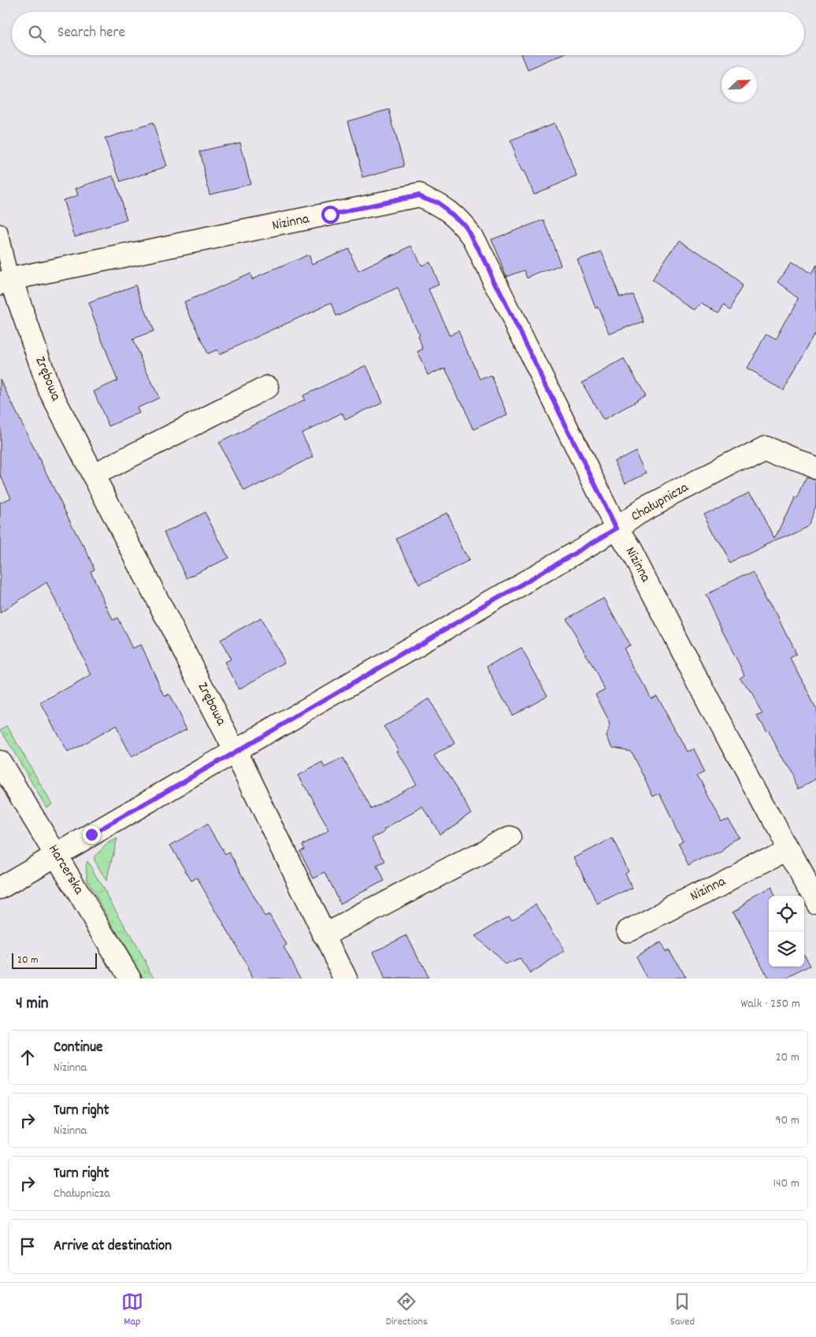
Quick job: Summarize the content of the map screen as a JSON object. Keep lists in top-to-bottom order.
{
  "streets": {
    "street": [
      "Nizinna",
      "Zrębowa",
      "Chałupnicza",
      "Harcerska"
    ]
  },
  "crossings": [
    ["Nizinna", "Zrębowa"],
    ["Nizinna", "Chałupnicza"],
    ["Zrębowa", "Chałupnicza"],
    ["Chałupnicza", "Harcerska"]
  ],
  "scale_bar": "20 m",
  "north": "top right",
  "page": {
    "search": "Search here",
    "scale": "20 m",
    "heading": ["4 min", "Walk · 250 m"],
    "list": [
      ["Continue", "Nizinna", "20 m"],
      ["Turn right", "Nizinna", "90 m"],
      ["Turn right", "Chałupnicza", "140 m"],
      "Arrive at destination"
    ],
    "nav": ["Map", "Directions", "Saved"]
  }
}
